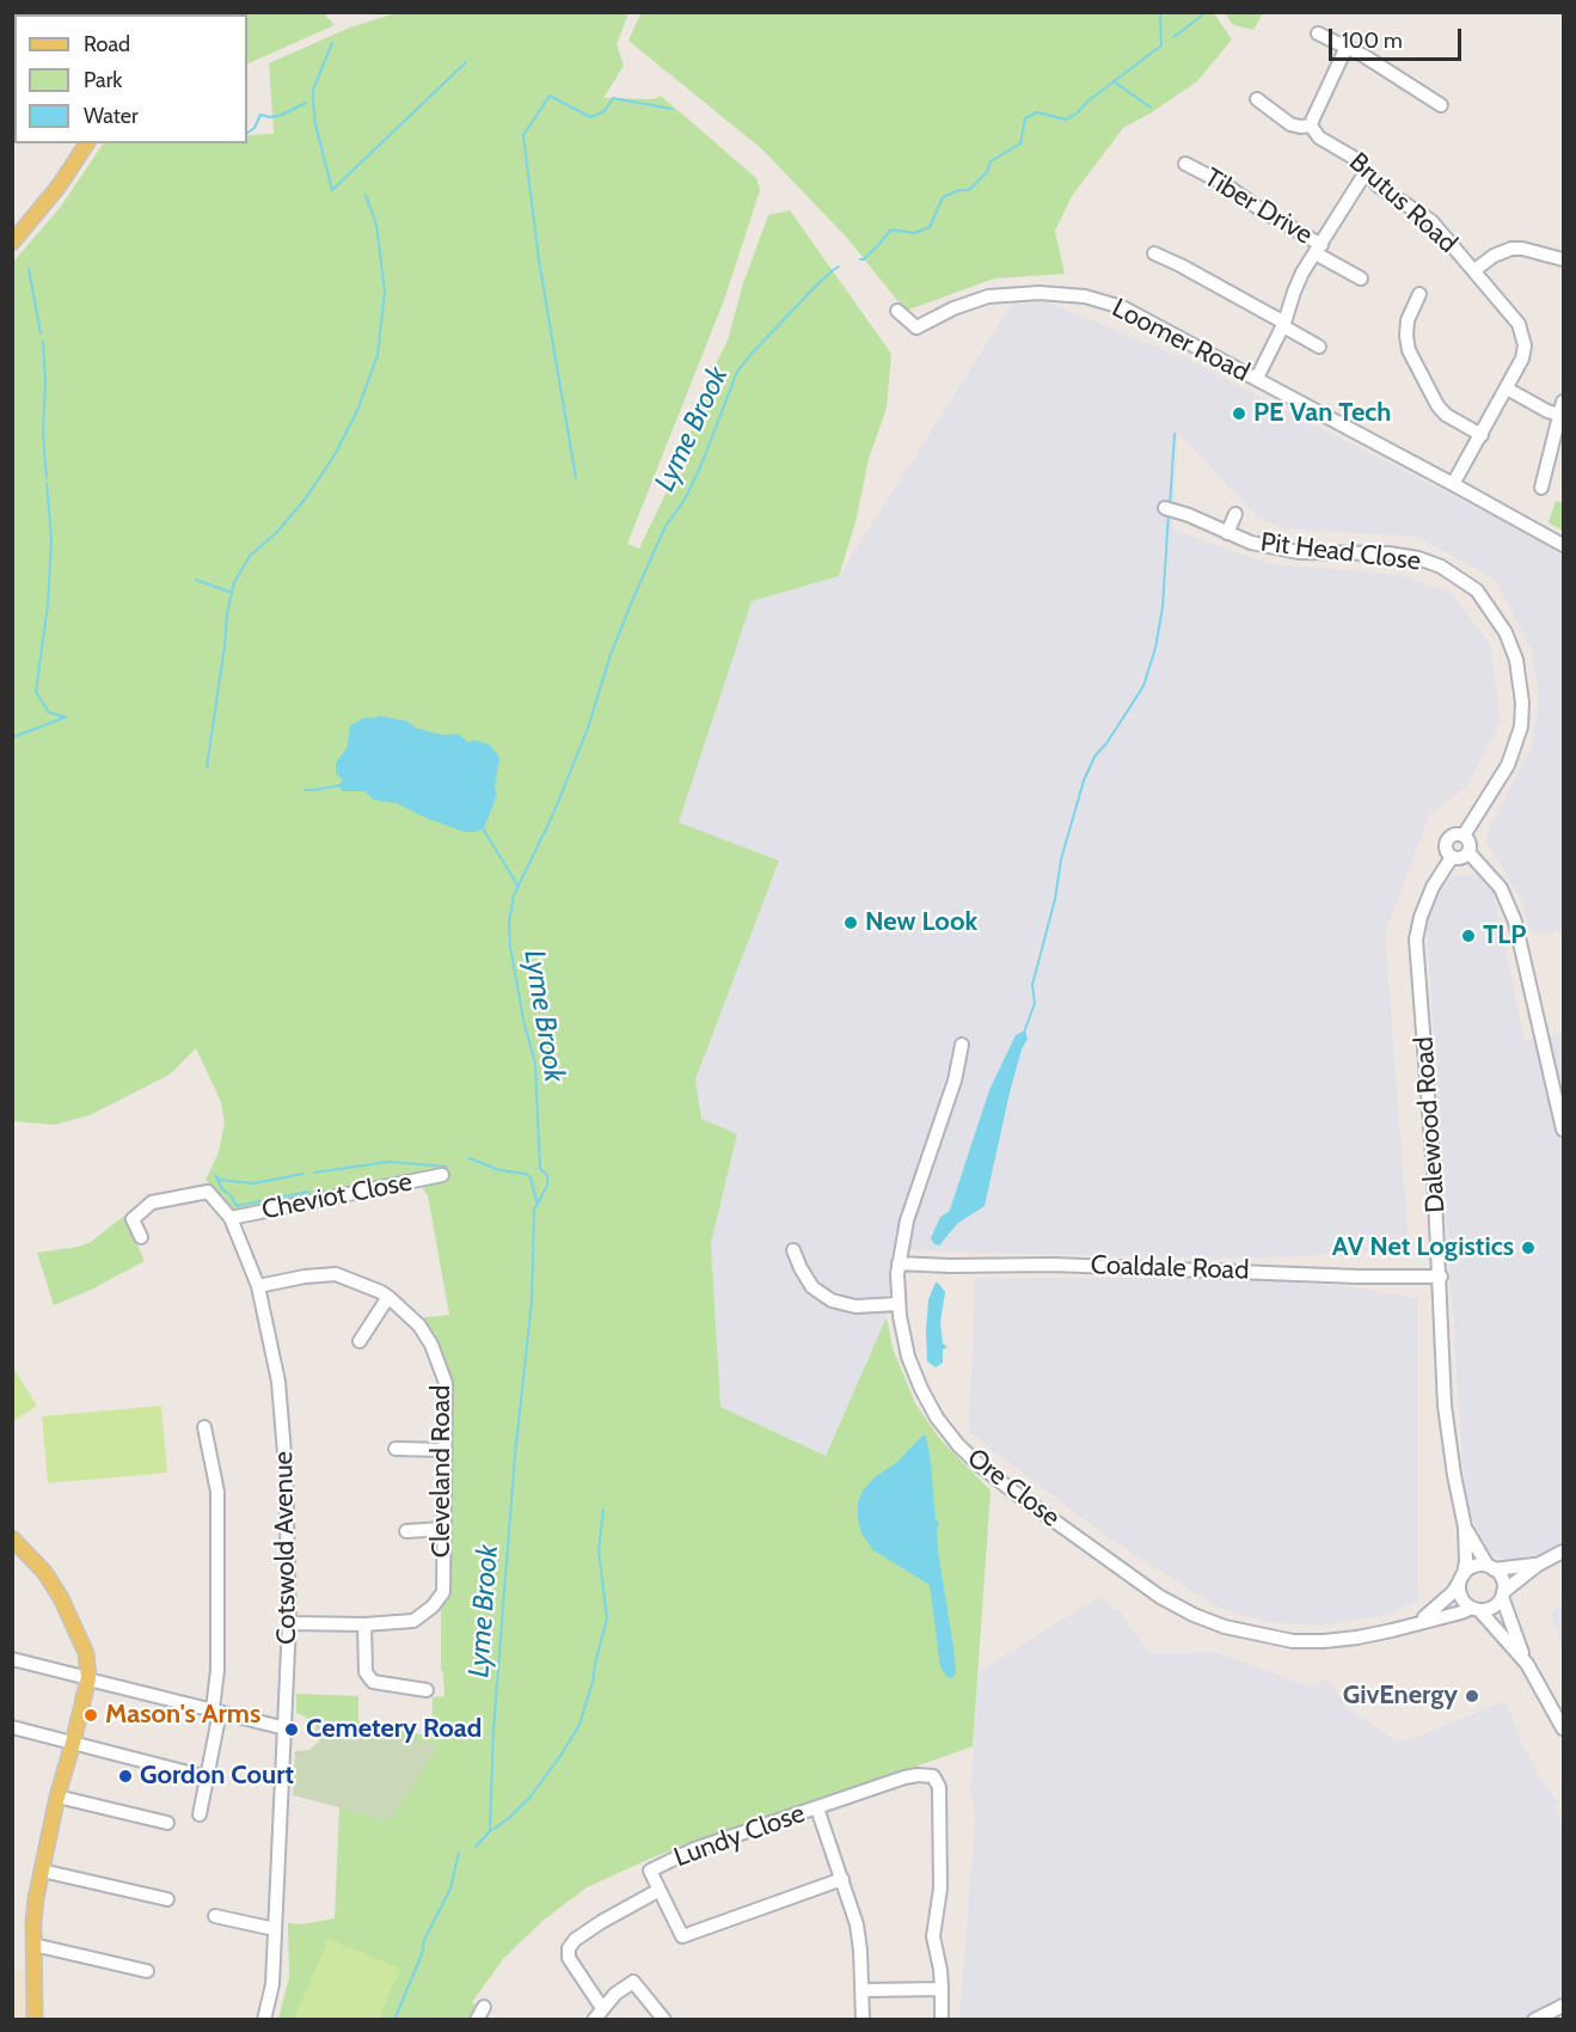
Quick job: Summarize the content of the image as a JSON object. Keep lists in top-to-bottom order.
{
  "streets": {
    "street": [
      "Brutus Road",
      "Tiber Drive",
      "Loomer Road",
      "Pit Head Close",
      "Dalewood Road",
      "Cheviot Close",
      "Coaldale Road",
      "Cleveland Road",
      "Ore Close",
      "Cotswold Avenue",
      "Lundy Close"
    ]
  },
  "crossings": [
    ["Brutus Road", "Loomer Road"],
    ["Pit Head Close", "Dalewood Road"],
    ["Dalewood Road", "Coaldale Road"],
    ["Dalewood Road", "Ore Close"],
    ["Cheviot Close", "Cotswold Avenue"],
    ["Coaldale Road", "Ore Close"],
    ["Cleveland Road", "Cotswold Avenue"]
  ],
  "water": ["Lyme Brook"],
  "places": [
    "PE Van Tech",
    "New Look",
    "TLP",
    "AV Net Logistics",
    "GivEnergy",
    "Mason's Arms",
    "Cemetery Road",
    "Gordon Court"
  ],
  "legend": ["Road", "Park", "Water"],
  "scale_bar": "100 m"
}
